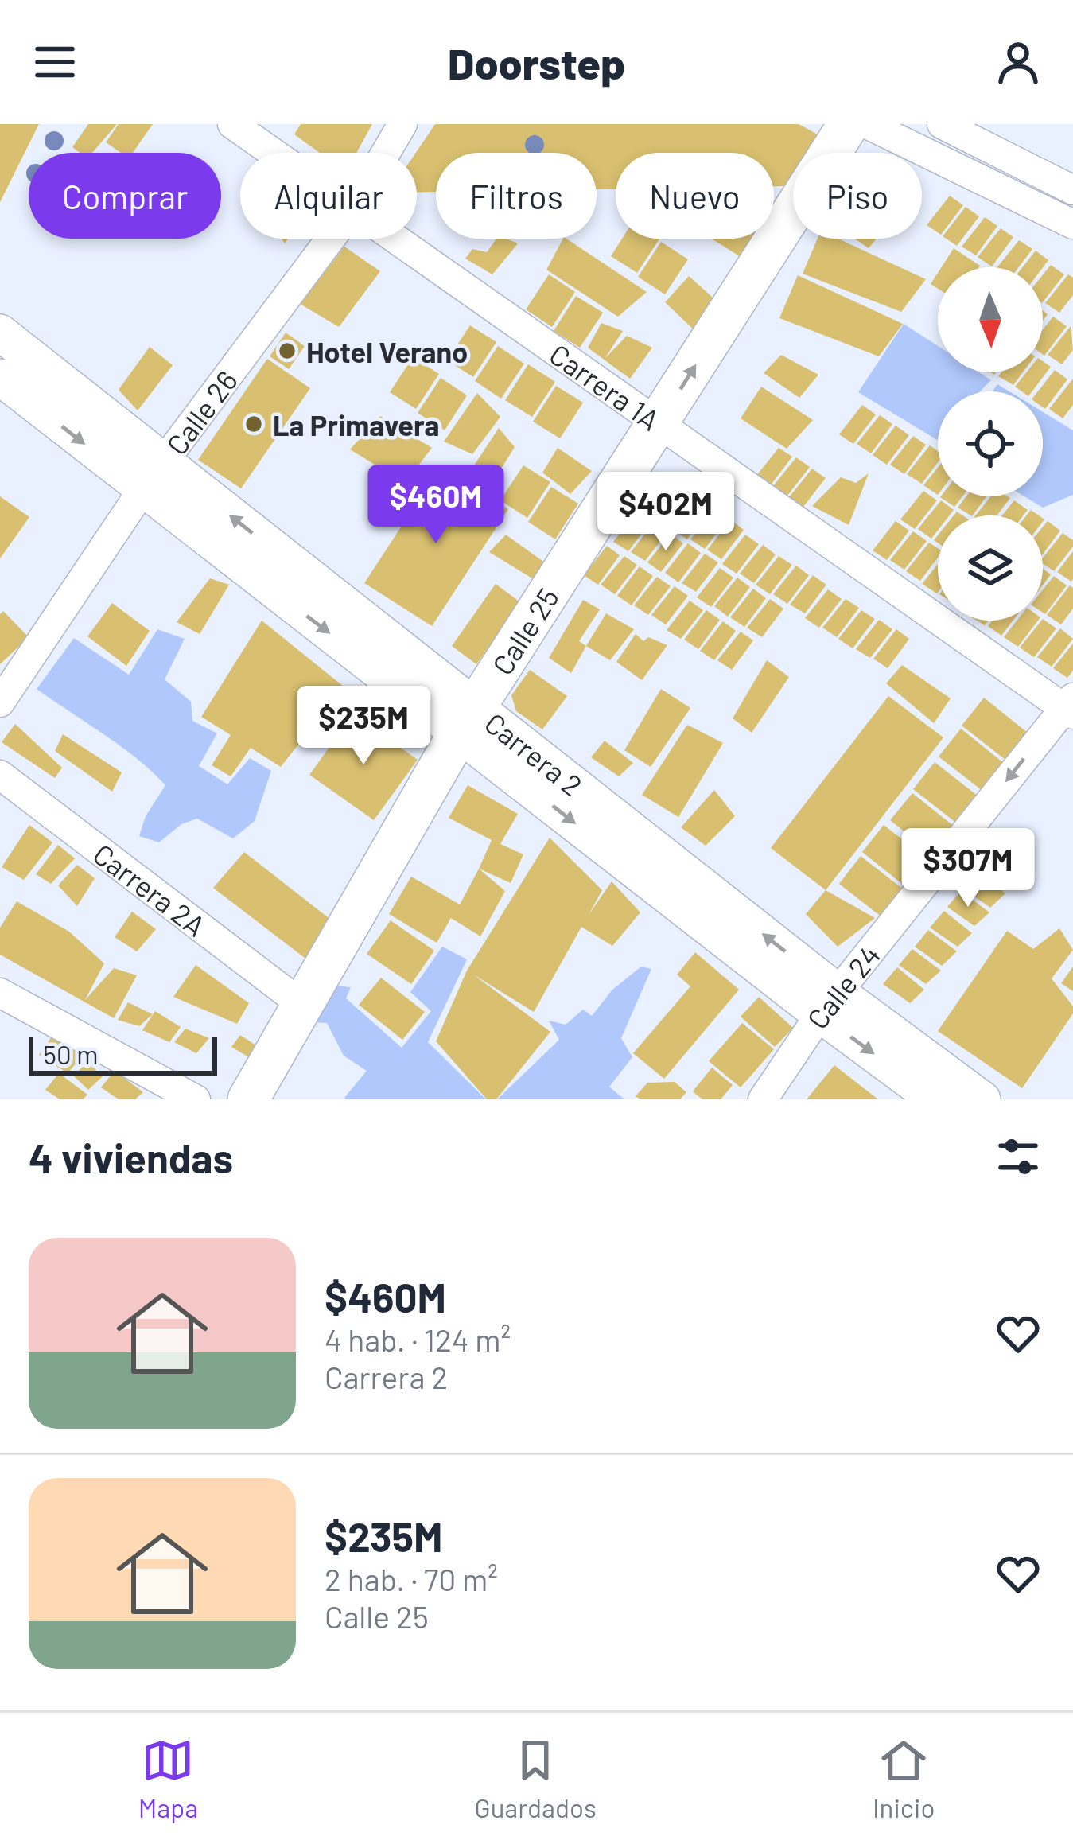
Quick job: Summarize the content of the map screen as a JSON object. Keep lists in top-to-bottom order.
{
  "streets": {
    "main road": ["Calle 25"],
    "street": [
      "Carrera 1A",
      "Calle 26",
      "Carrera 2",
      "Carrera 2A",
      "Calle 24"
    ]
  },
  "crossings": [
    ["Carrera 1A", "Calle 25"],
    ["Carrera 1A", "Calle 24"],
    ["Calle 26", "Carrera 2"],
    ["Calle 25", "Carrera 2"],
    ["Calle 25", "Carrera 2A"],
    ["Carrera 2", "Calle 24"]
  ],
  "one_way": ["Calle 24"],
  "places": ["Hotel Verano", "La Primavera"],
  "scale_bar": "50 m",
  "north": "bottom",
  "page": {
    "header": "Doorstep",
    "chip": [
      "Comprar",
      "Alquilar",
      "Filtros",
      "Nuevo",
      "Piso"
    ],
    "price": [
      "$460M",
      "$402M",
      "$235M",
      "$307M"
    ],
    "scale": "50 m",
    "heading": "4 viviendas",
    "list": [
      {
        "name": "$460M",
        "note": "4 hab. · 124 m² · Carrera 2"
      },
      {
        "name": "$235M",
        "note": "2 hab. · 70 m² · Calle 25"
      }
    ],
    "tabs": ["Mapa", "Guardados", "Inicio"]
  }
}
